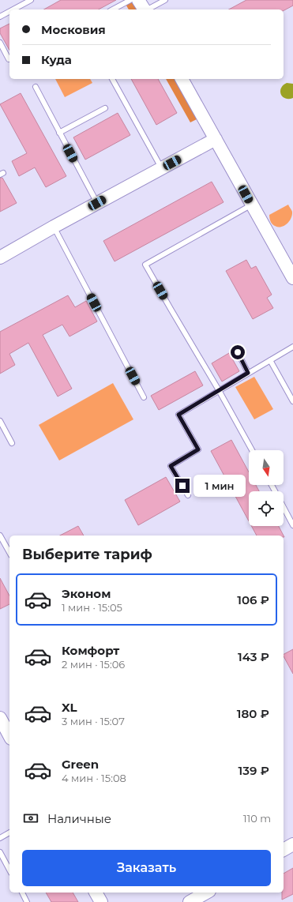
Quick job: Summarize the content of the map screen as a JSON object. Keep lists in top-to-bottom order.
{
  "north": "bottom",
  "page": {
    "banner": ["Московия", "Куда"],
    "bubble": "1 мин",
    "heading": "Выберите тариф",
    "list": [
      {
        "name": "Эконом",
        "note": "1 мин · 15:05",
        "value": "106 ₽"
      },
      {
        "name": "Комфорт",
        "note": "2 мин · 15:06",
        "value": "143 ₽"
      },
      {
        "name": "XL",
        "note": "3 мин · 15:07",
        "value": "180 ₽"
      },
      {
        "name": "Green",
        "note": "4 мин · 15:08",
        "value": "139 ₽"
      }
    ],
    "pay": ["Наличные", "110 m"],
    "buttons": "Заказать"
  }
}
